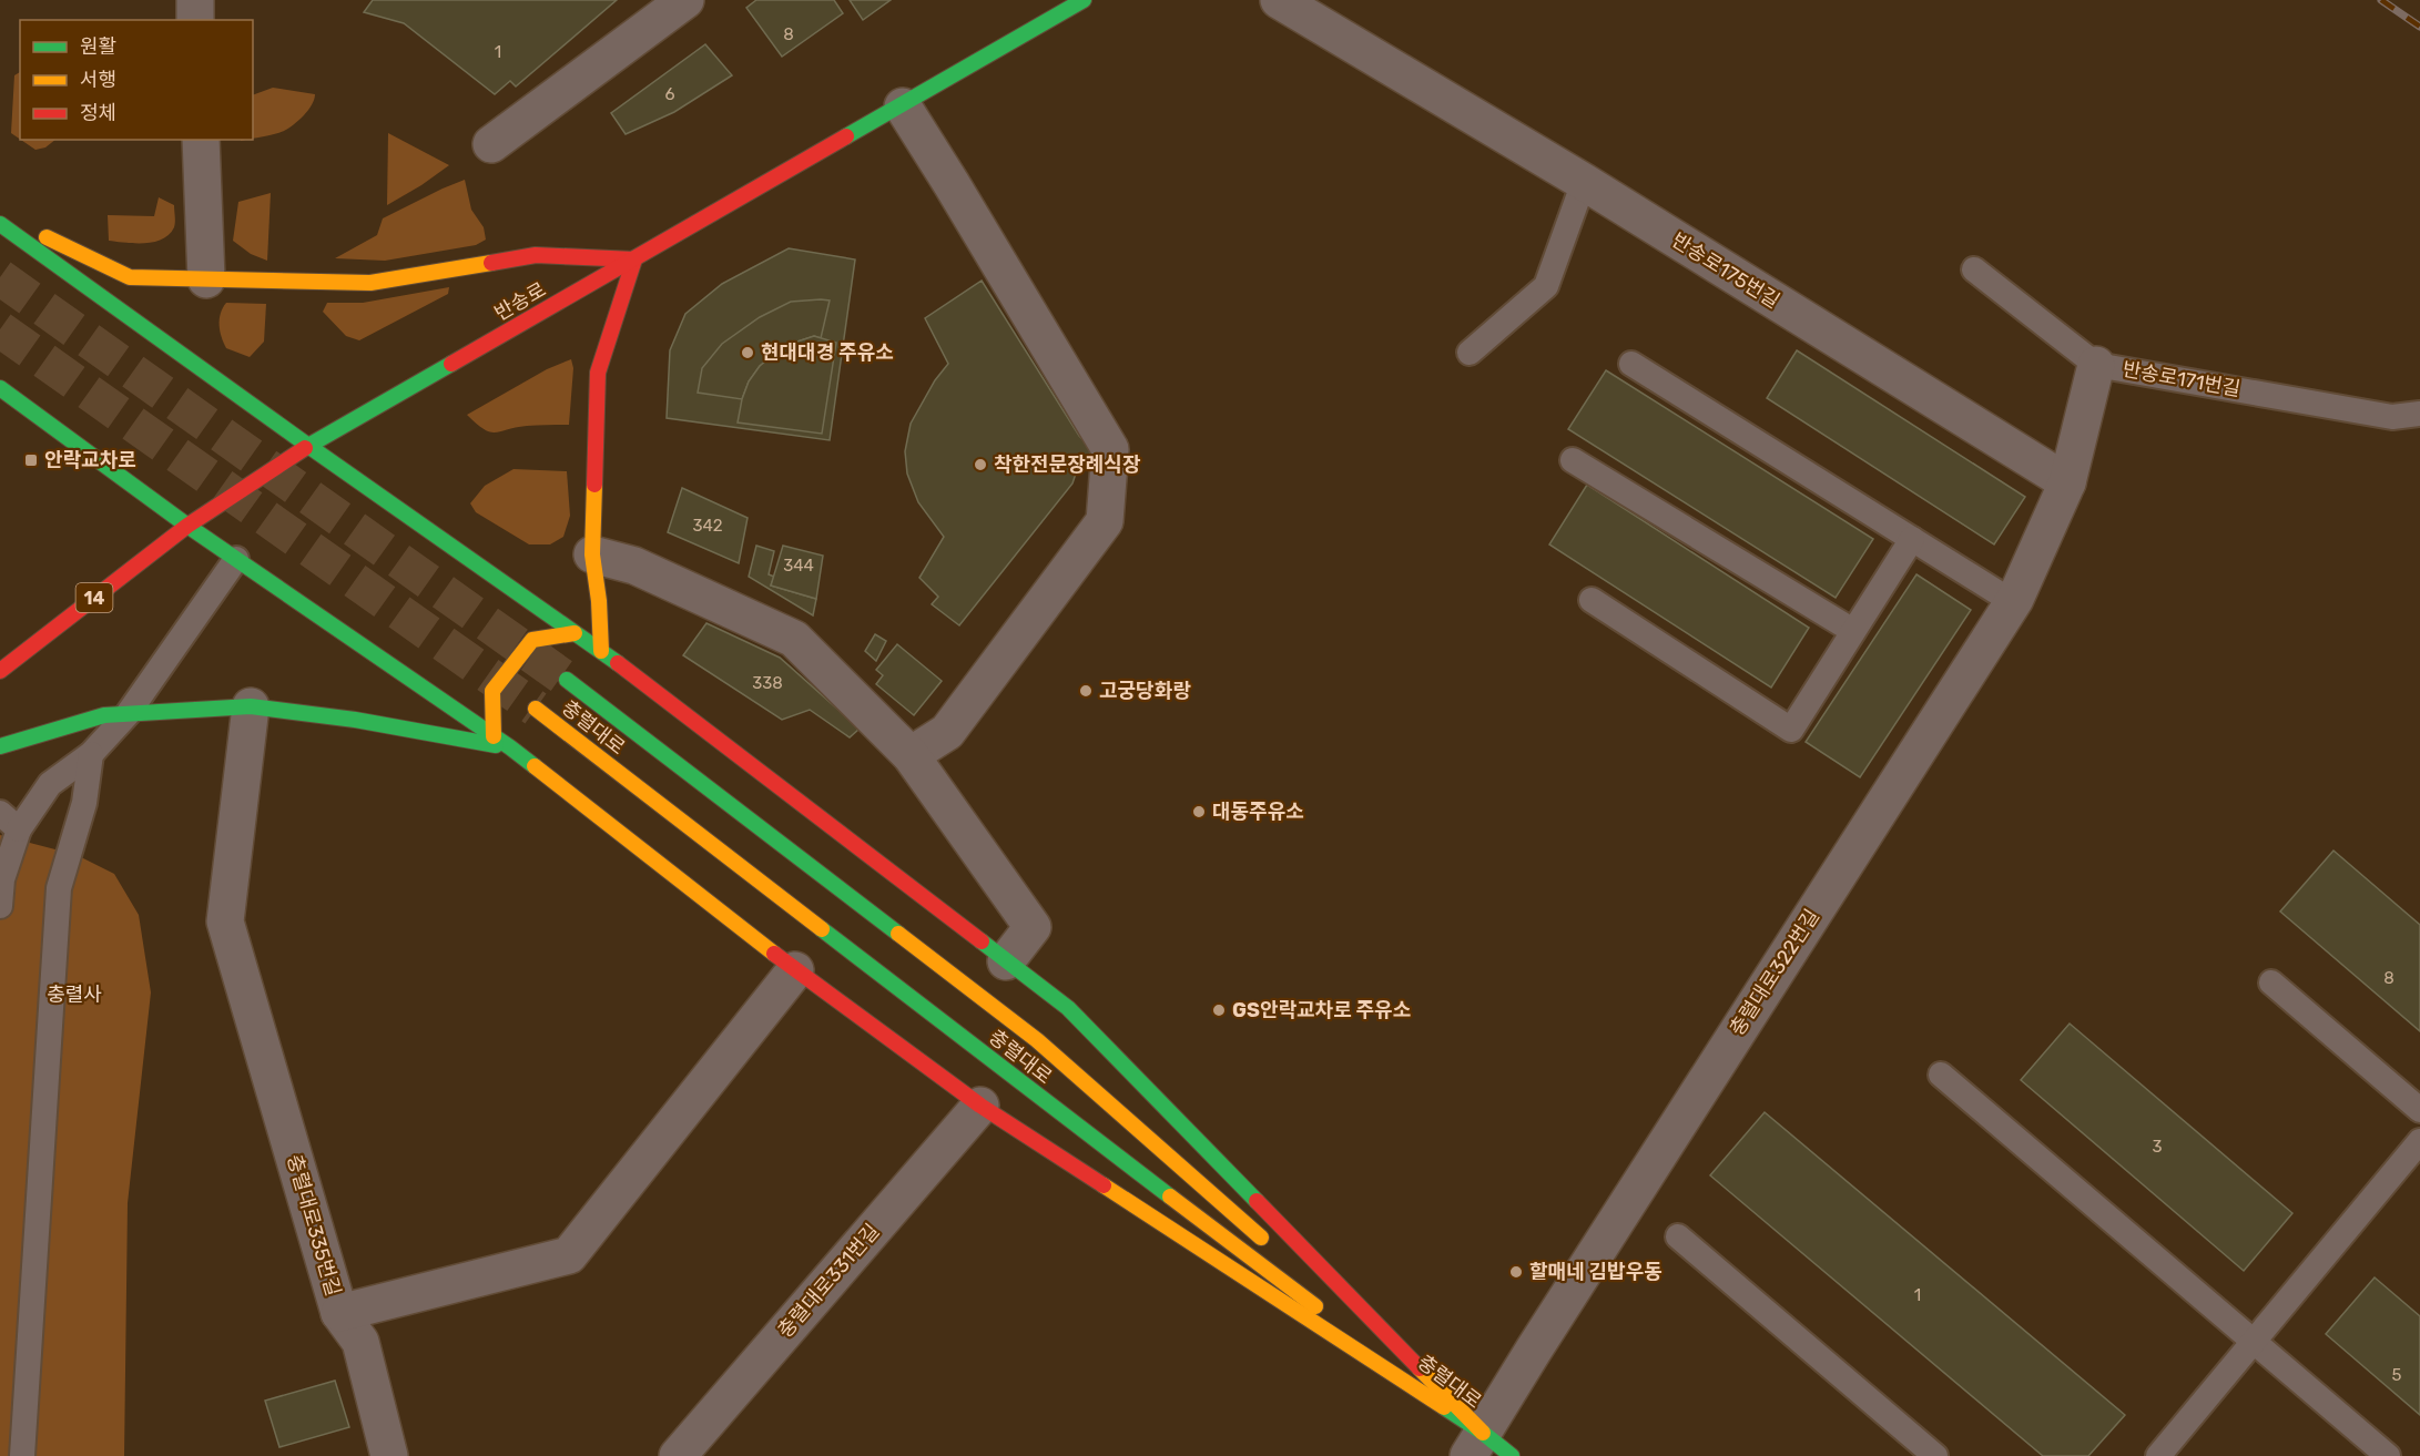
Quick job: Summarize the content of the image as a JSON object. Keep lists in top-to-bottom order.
{
  "streets": {
    "main road": ["반송로", "14", "충렬대로"],
    "street": [
      "반송로175번길",
      "충렬대로322번길",
      "충렬대로335번길",
      "충렬대로331번길"
    ],
    "lane": ["반송로171번길"]
  },
  "crossings": [
    ["반송로175번길", "충렬대로322번길"],
    ["충렬대로", "충렬대로322번길"]
  ],
  "parks": ["충렬사"],
  "places": {
    "other": [
      "현대대경 주유소",
      "착한전문장례식장",
      "고궁당화랑",
      "대동주유소",
      "GS안락교차로 주유소",
      "할매네 김밥우동"
    ],
    "transit": ["안락교차로"]
  },
  "house_numbers": [
    "8",
    "1",
    "6",
    "342",
    "344",
    "338",
    "8",
    "3",
    "1",
    "5"
  ],
  "legend": ["원활", "서행", "정체"]
}
